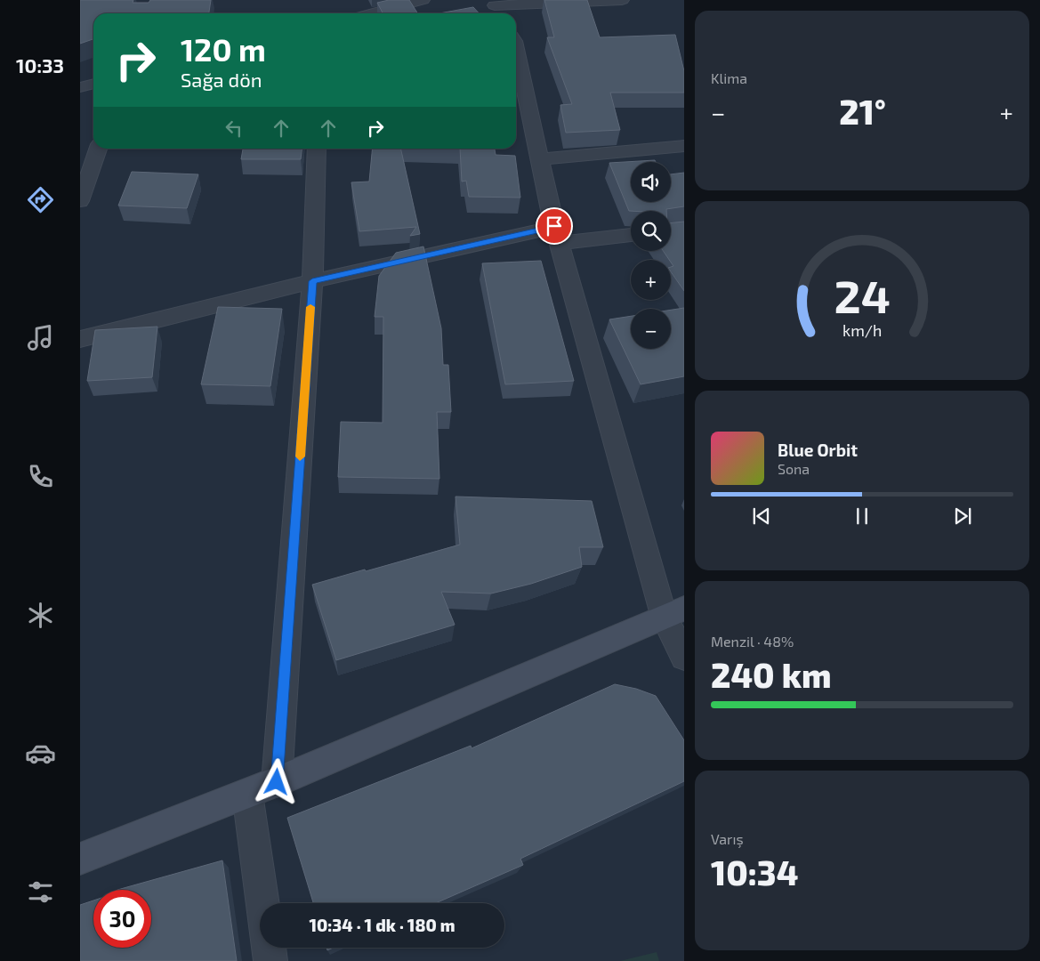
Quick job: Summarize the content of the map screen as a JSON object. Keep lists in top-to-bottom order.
{
  "page": {
    "tabs": "10:33",
    "tile": [
      "Klima",
      ["Menzil · 48%", "240 km"],
      ["Varış", "10:34"]
    ],
    "turn": ["120 m", "Sağa dön"],
    "heat": ["−", "21°", "+"],
    "map_buttons": ["+", "−"],
    "song": ["Blue Orbit", "Sona"],
    "limit": "30",
    "trip": "10:34 · 1 dk · 180 m",
    "gauge": ["24", "km/h"]
  }
}
